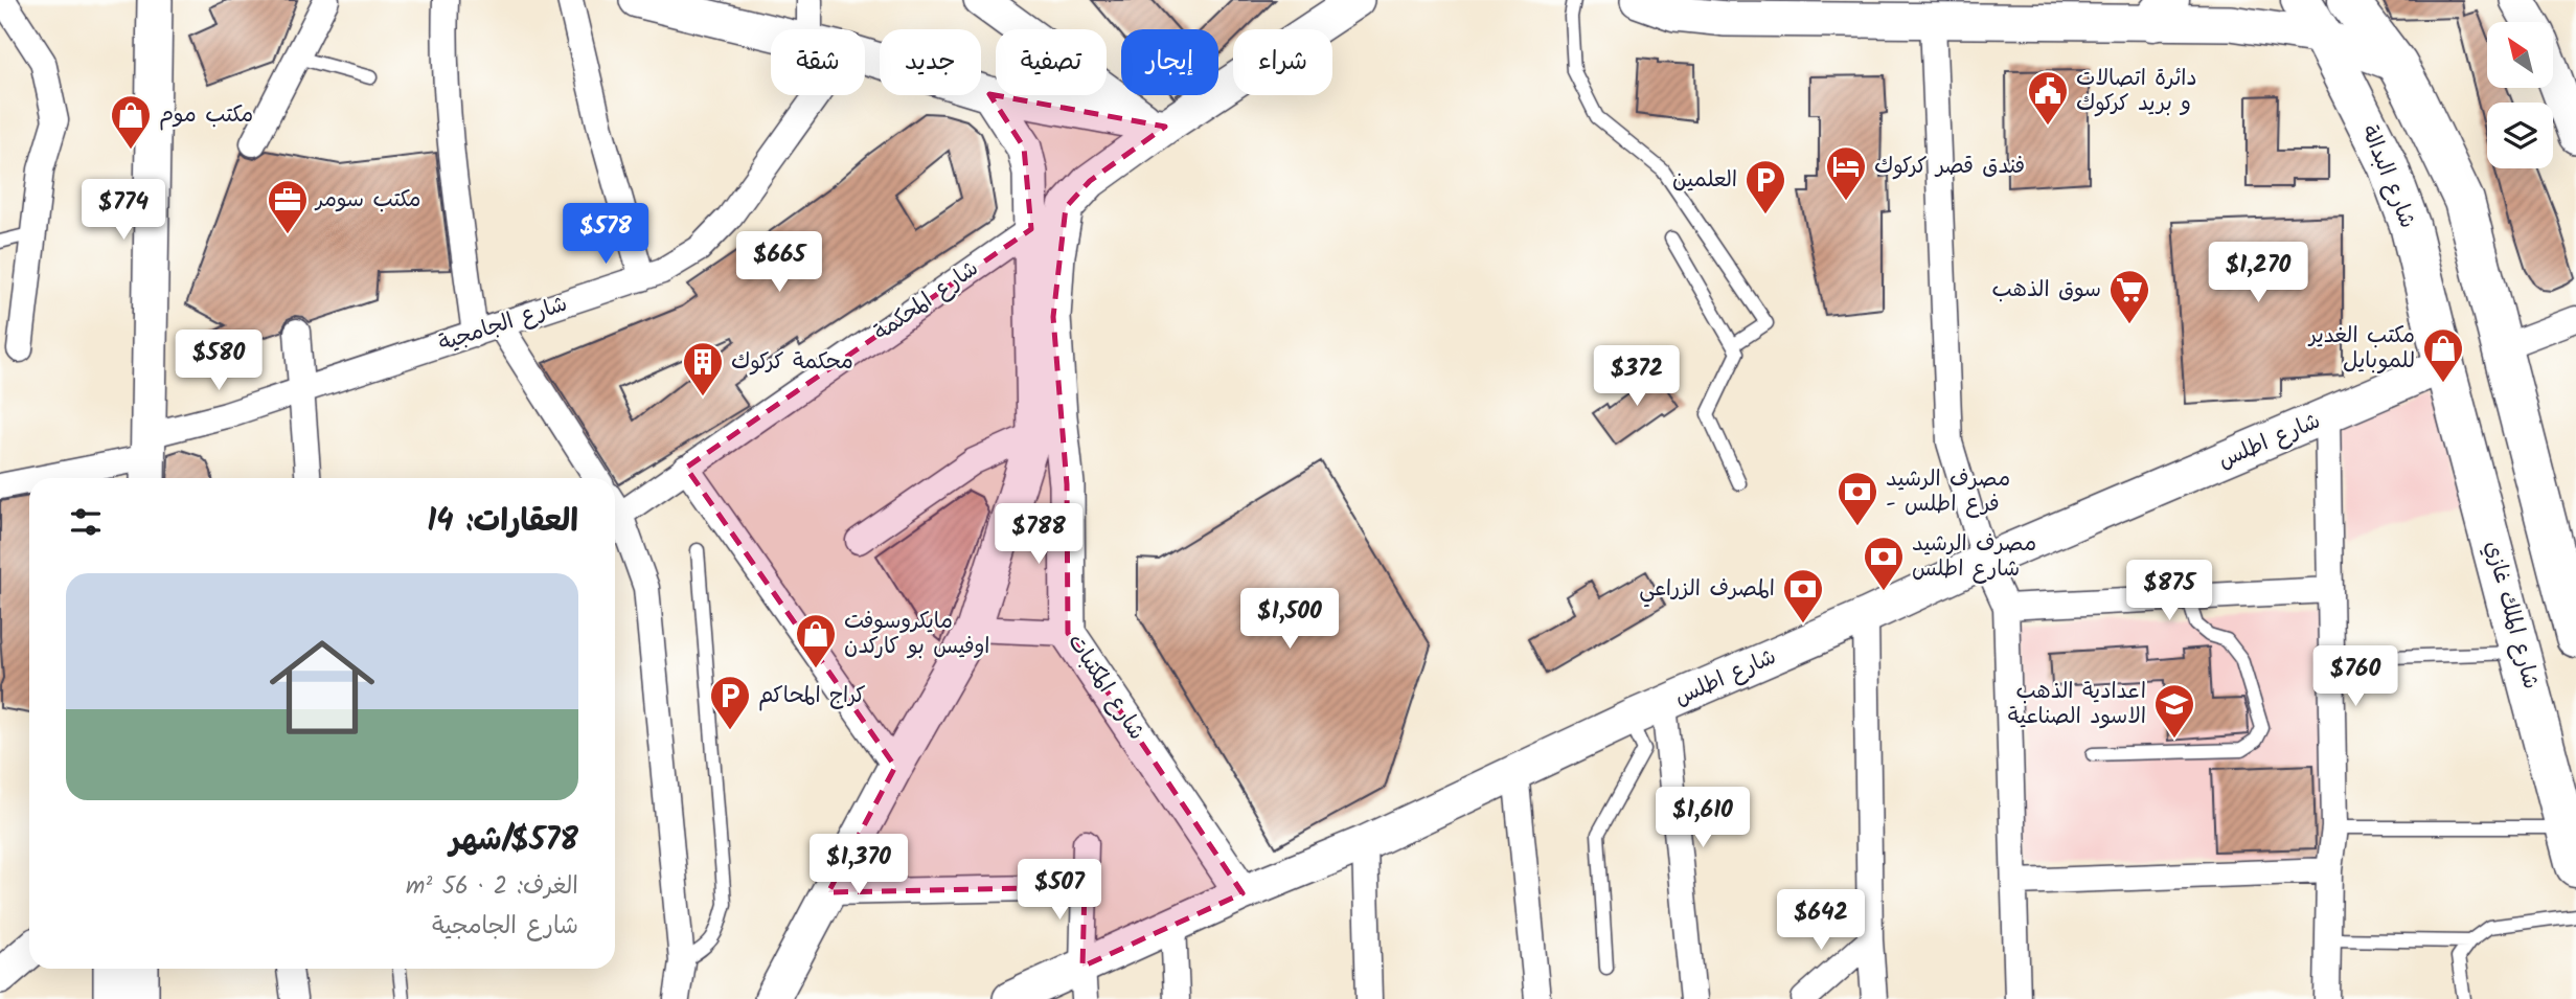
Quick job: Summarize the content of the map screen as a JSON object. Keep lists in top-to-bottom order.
{
  "streets": {
    "main road": ["شارع البدالة", "شارع الملك غازي"],
    "street": [
      "شارع المحكمة",
      "شارع الجامجية",
      "شارع اطلس",
      "شارع المكتبات"
    ]
  },
  "crossings": [
    ["شارع البدالة", "شارع اطلس"],
    ["شارع البدالة", "شارع الملك غازي"],
    ["شارع المحكمة", "شارع المكتبات"],
    ["شارع اطلس", "شارع الملك غازي"],
    ["شارع اطلس", "شارع المكتبات"]
  ],
  "places": {
    "public building": ["دائرة اتصالات و بريد كركوك"],
    "shop": ["مكتب موم", "مكتب الغدير للموبايل", "مايكروسوفت اوفيس بو كاركدن"],
    "hotel": ["فندق قصر كركوك"],
    "parking": ["العلمين", "كراج المحاكم"],
    "office": ["مكتب سومر"],
    "supermarket": ["سوق الذهب"],
    "building": ["محكمة كركوك"],
    "bank": ["مصرف الرشيد - فرع اطلس", "مصرف الرشيد شارع اطلس", "المصرف الزراعي"],
    "school or university": ["اعدادية الذهب الاسود الصناعية"]
  },
  "north": "top left",
  "page": {
    "chip": [
      "شراء",
      "إيجار",
      "تصفية",
      "جديد",
      "شقة"
    ],
    "price": [
      "$774",
      "$578",
      "$665",
      "$1,270",
      "$580",
      "$372",
      "$788",
      "$875",
      "$1,500",
      "$760",
      "$1,610",
      "$1,370",
      "$507",
      "$642"
    ],
    "heading": "العقارات: 14",
    "list": [
      {
        "name": "$578/شهر",
        "note": "الغرف: 2 · 56 m² · شارع الجامجية"
      }
    ]
  }
}
